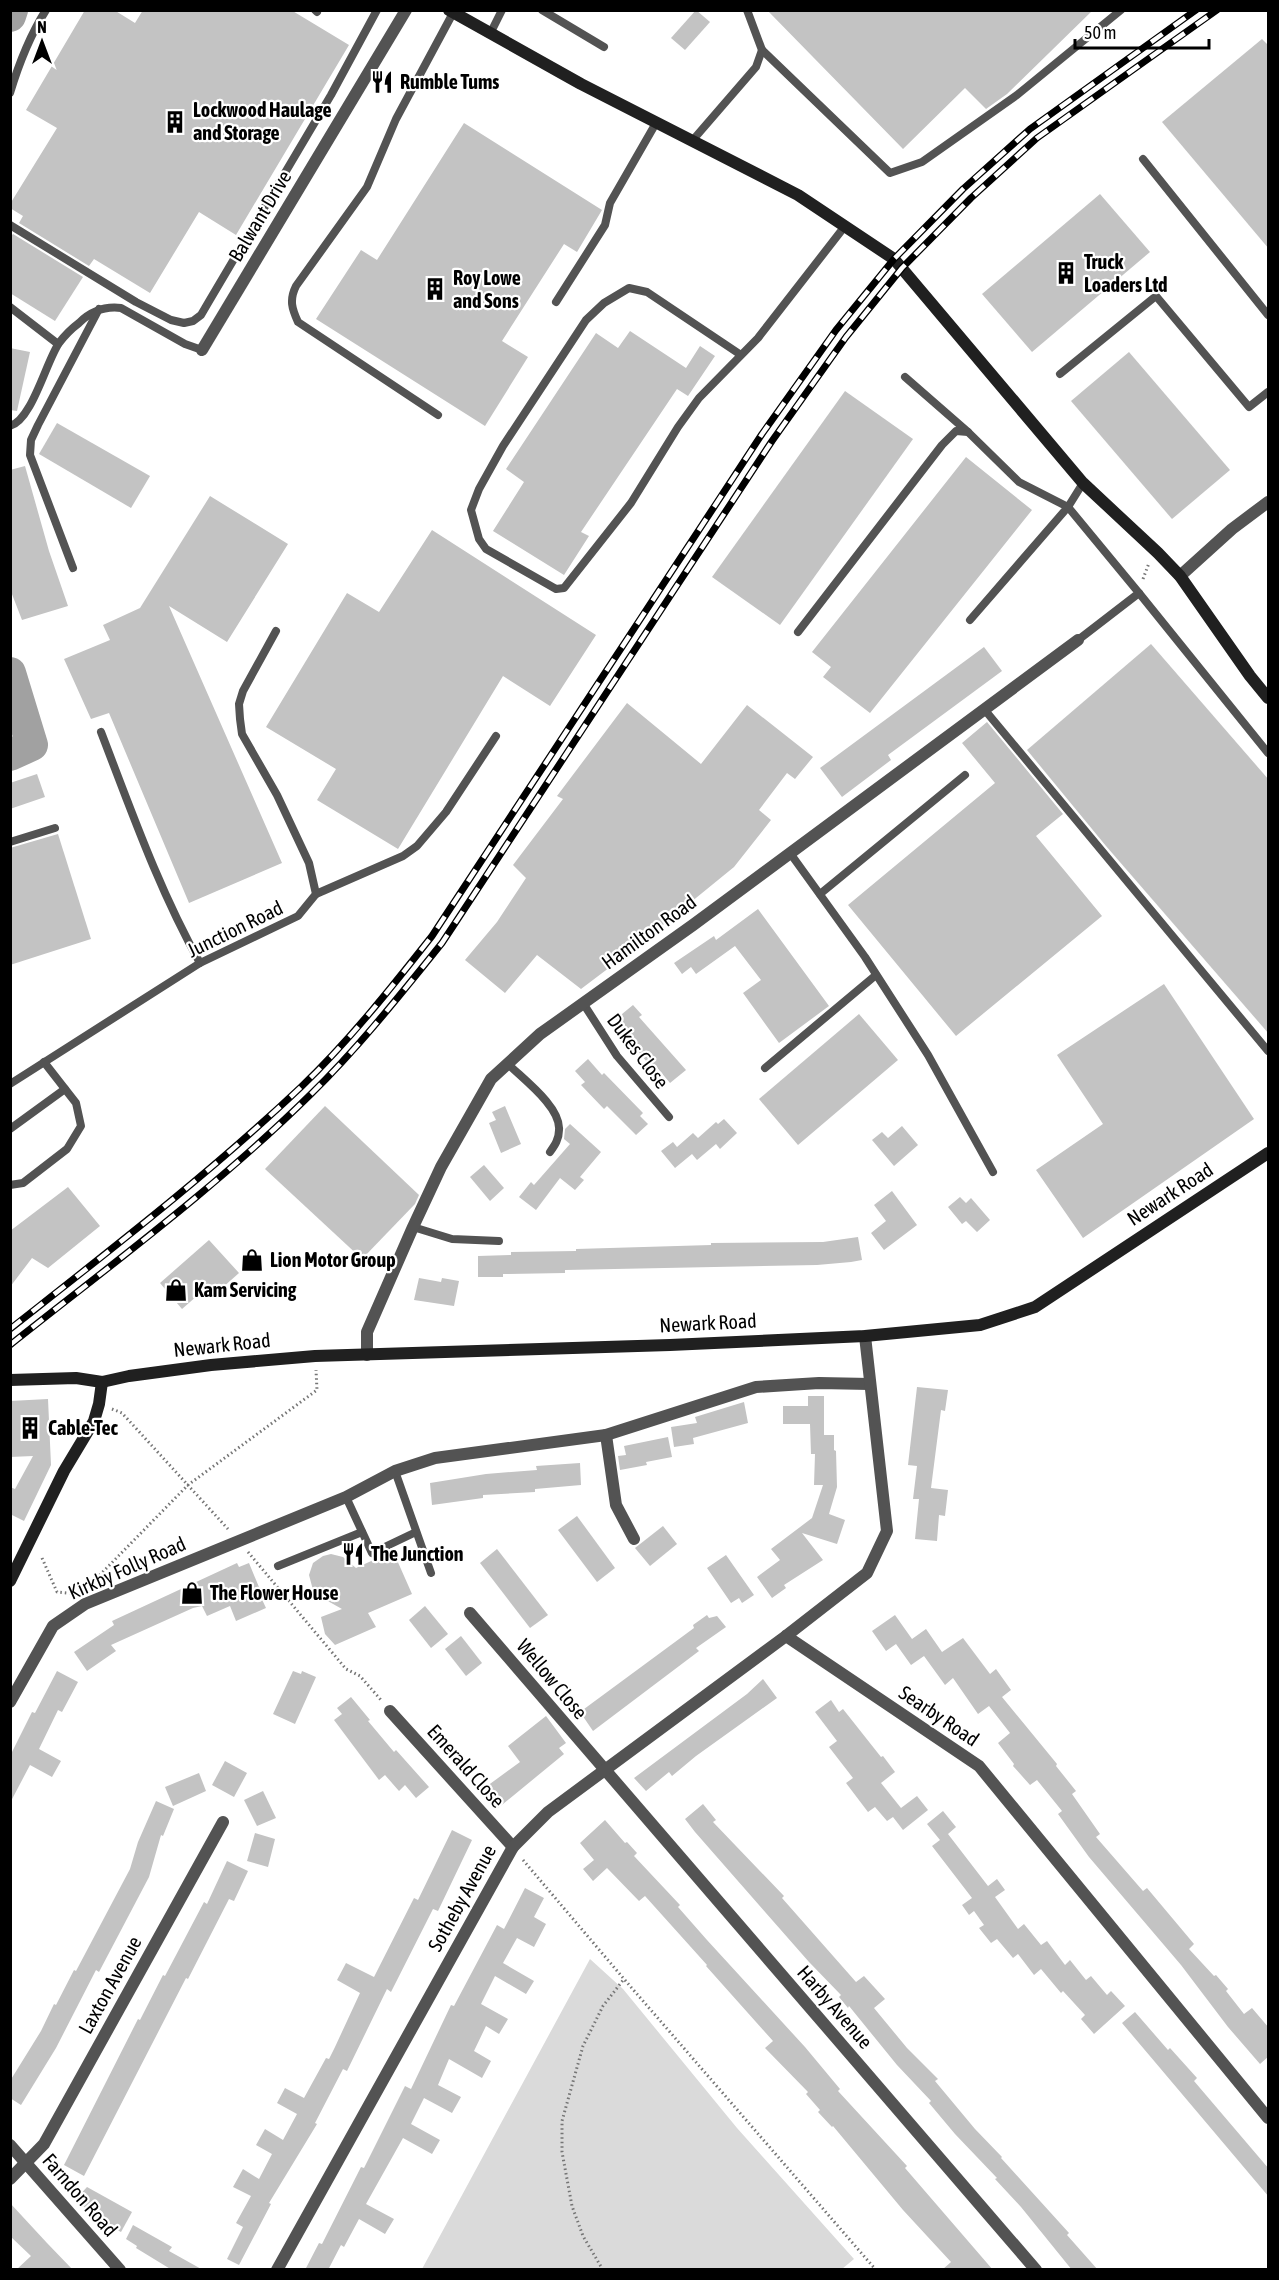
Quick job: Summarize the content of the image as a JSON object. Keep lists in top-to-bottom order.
{
  "streets": {
    "main road": ["Newark Road"],
    "street": [
      "Balwant Drive",
      "Hamilton Road",
      "Kirkby Folly Road",
      "Wellow Close",
      "Searby Road",
      "Emerald Close",
      "Sotheby Avenue",
      "Laxton Avenue",
      "Harby Avenue",
      "Farndon Road"
    ],
    "lane": ["Junction Road", "Dukes Close"]
  },
  "crossings": [
    ["Hamilton Road", "Dukes Close"],
    ["Hamilton Road", "Newark Road"],
    ["Wellow Close", "Sotheby Avenue"],
    ["Wellow Close", "Harby Avenue"],
    ["Searby Road", "Sotheby Avenue"],
    ["Emerald Close", "Sotheby Avenue"],
    ["Sotheby Avenue", "Harby Avenue"],
    ["Laxton Avenue", "Farndon Road"]
  ],
  "places": {
    "restaurant": ["Rumble Tums", "The Junction"],
    "building": [
      "Lockwood Haulage and Storage",
      "Truck Loaders Ltd",
      "Roy Lowe and Sons",
      "Cable-Tec"
    ],
    "shop": ["Lion Motor Group", "Kam Servicing", "The Flower House"]
  },
  "scale_bar": "50 m",
  "north": "top"
}
